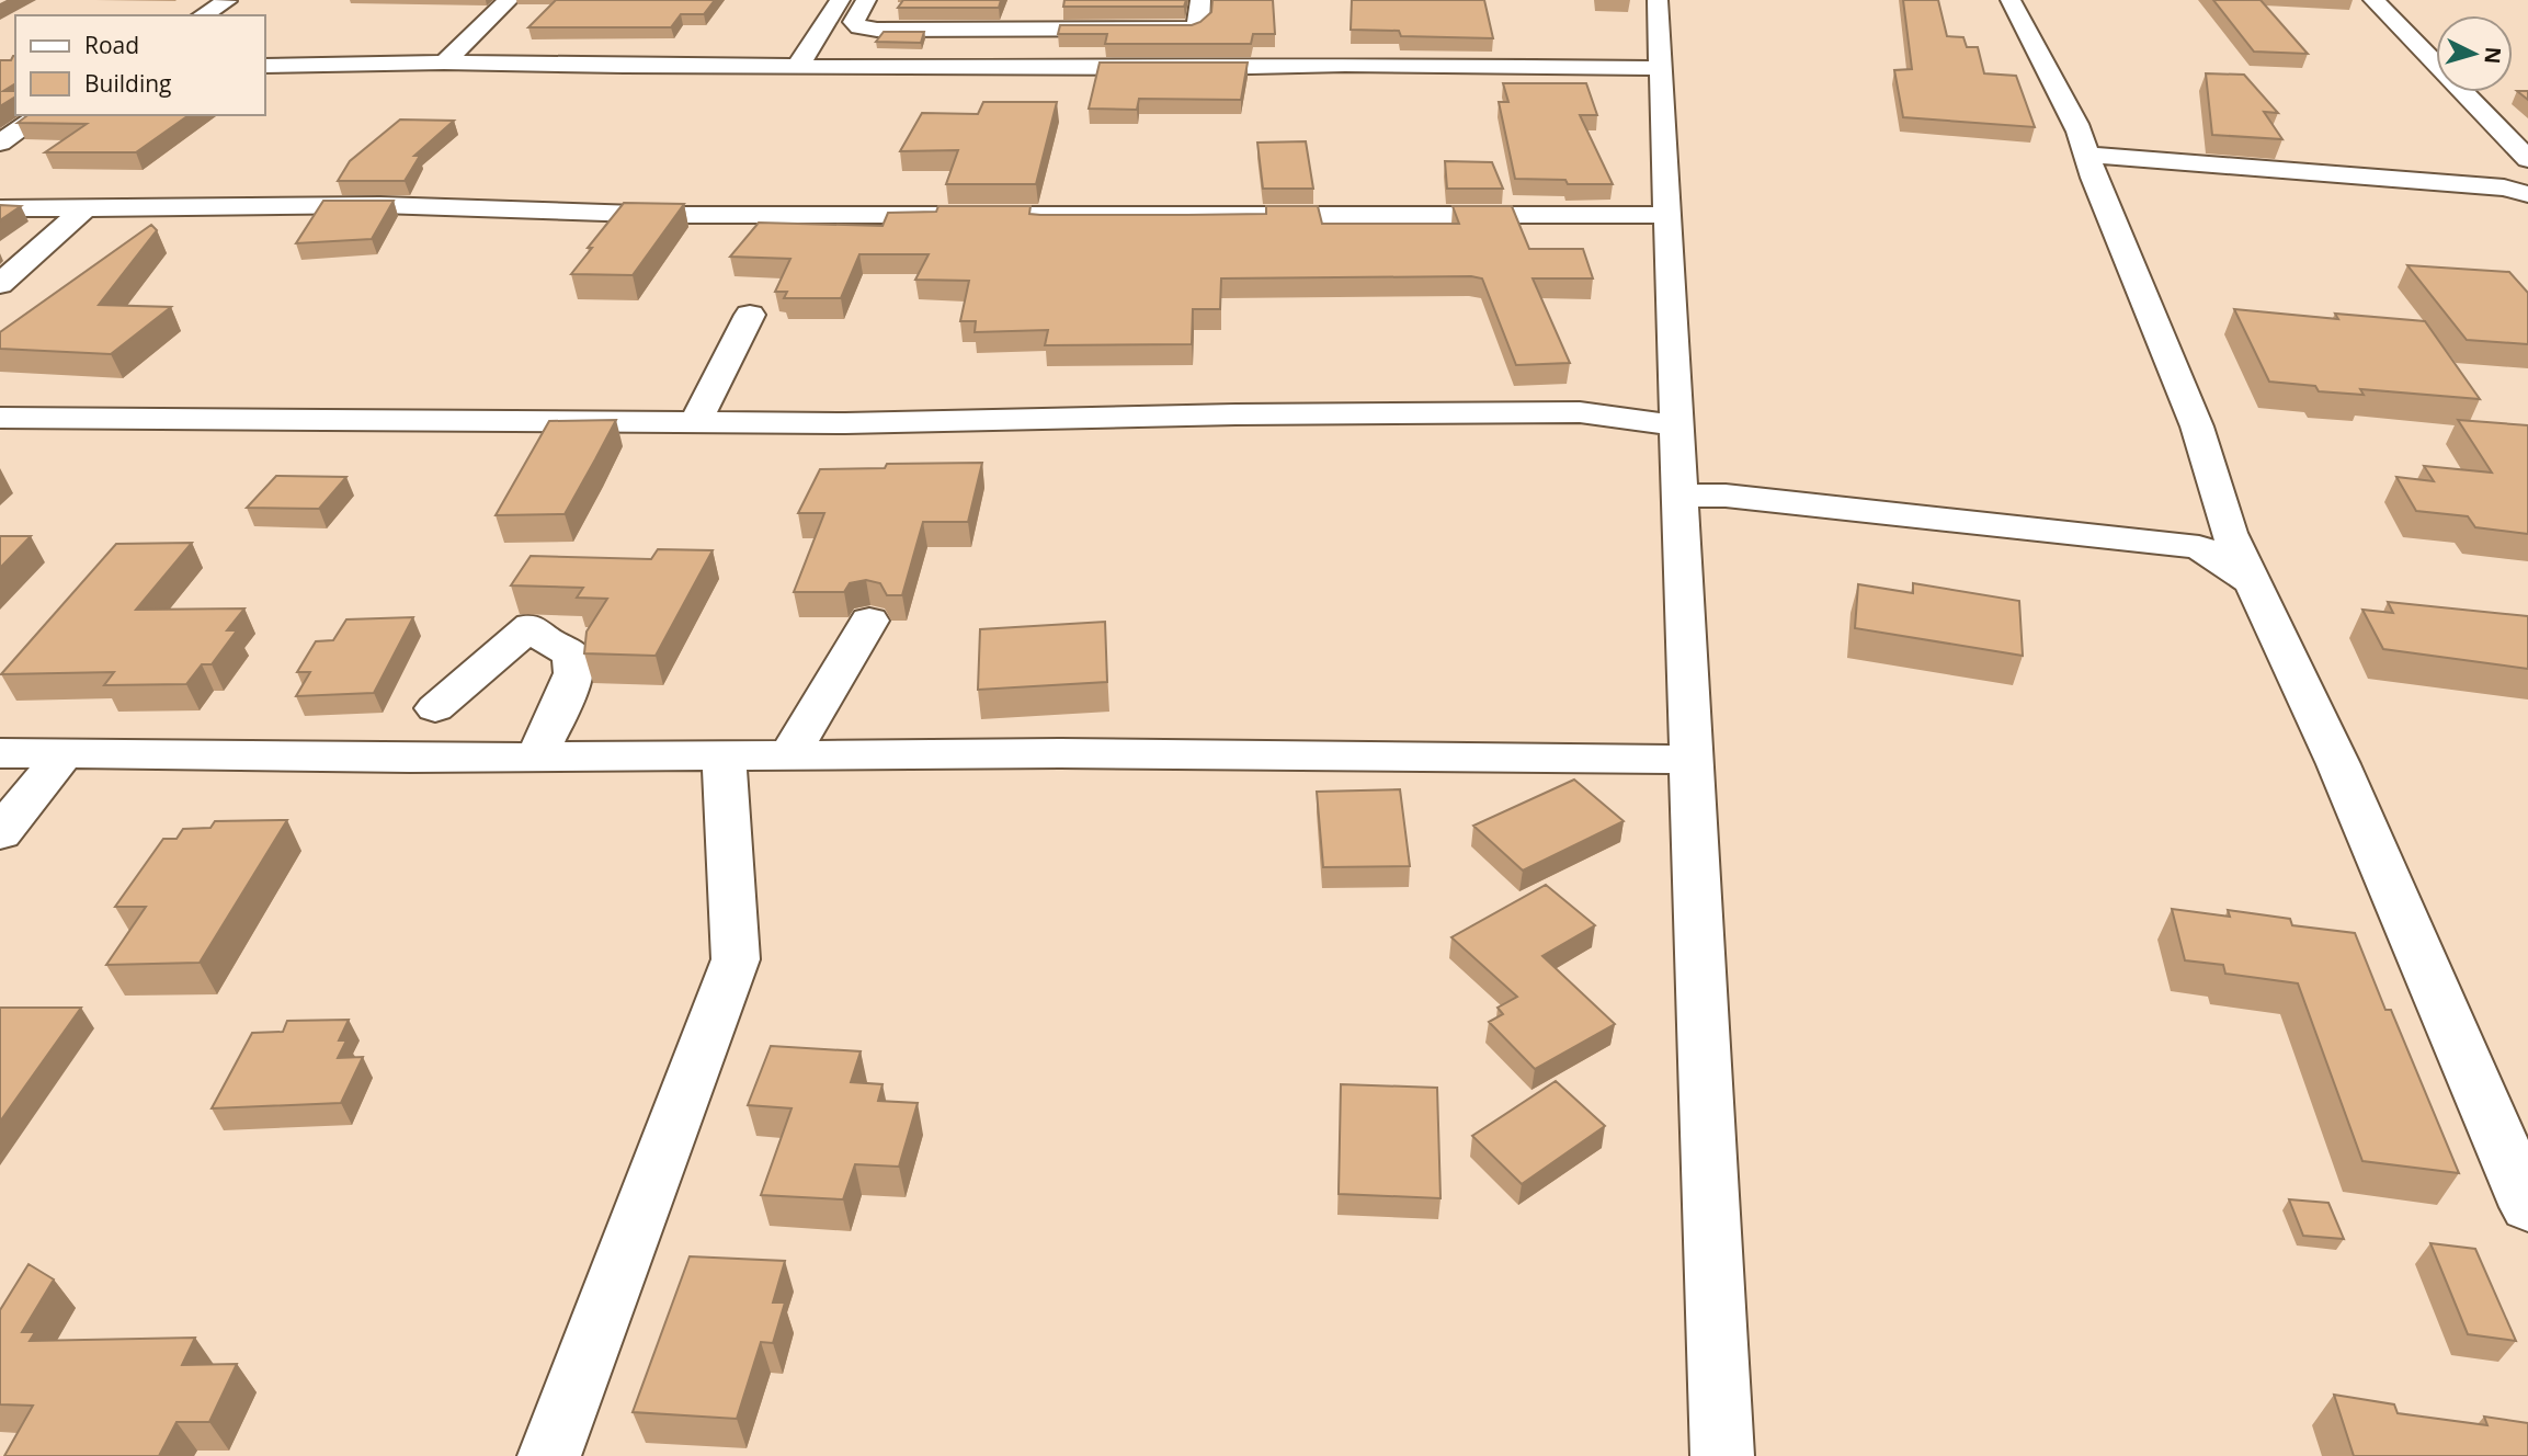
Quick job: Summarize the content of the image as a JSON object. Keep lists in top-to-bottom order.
{
  "legend": ["Road", "Building"],
  "north": "right"
}
